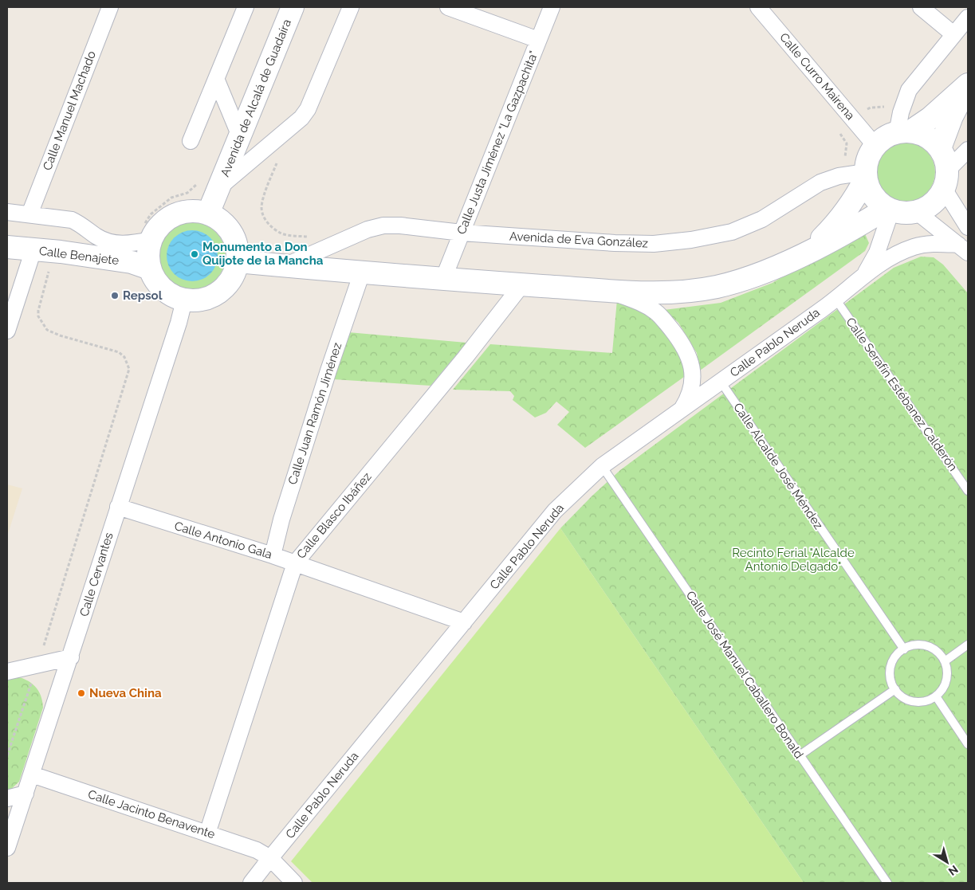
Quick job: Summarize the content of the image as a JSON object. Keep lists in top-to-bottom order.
{
  "streets": {
    "main road": ["Avenida de Alcalá de Guadaíra", "Avenida de Eva González", "Calle Benajete"],
    "street": [
      "Calle Curro Mairena",
      "Calle Manuel Machado",
      "Calle Justa Jiménez \"La Gazpachita\"",
      "Calle Pablo Neruda",
      "Calle Juan Ramón Jiménez",
      "Calle Blasco Ibáñez",
      "Calle Antonio Gala",
      "Calle Cervantes",
      "Calle Jacinto Benavente"
    ],
    "lane": ["Calle Serafín Estébanez Calderón", "Calle Alcalde José Méndez", "Calle José Manuel Caballero Bonald"]
  },
  "crossings": [
    ["Calle Curro Mairena", "Avenida de Eva González"],
    ["Calle Curro Mairena", "Calle Pablo Neruda"],
    ["Avenida de Alcalá de Guadaíra", "Avenida de Eva González"],
    ["Avenida de Alcalá de Guadaíra", "Calle Benajete"],
    ["Avenida de Alcalá de Guadaíra", "Calle Cervantes"],
    ["Calle Manuel Machado", "Calle Benajete"],
    ["Calle Justa Jiménez \"La Gazpachita\"", "Avenida de Eva González"],
    ["Avenida de Eva González", "Calle Benajete"],
    ["Avenida de Eva González", "Calle Pablo Neruda"],
    ["Avenida de Eva González", "Calle Juan Ramón Jiménez"],
    ["Avenida de Eva González", "Calle Blasco Ibáñez"],
    ["Avenida de Eva González", "Calle Cervantes"],
    ["Calle Benajete", "Calle Cervantes"],
    ["Calle Pablo Neruda", "Calle Serafín Estébanez Calderón"],
    ["Calle Pablo Neruda", "Calle Alcalde José Méndez"],
    ["Calle Pablo Neruda", "Calle Antonio Gala"],
    ["Calle Pablo Neruda", "Calle José Manuel Caballero Bonald"],
    ["Calle Pablo Neruda", "Calle Jacinto Benavente"],
    ["Calle Juan Ramón Jiménez", "Calle Antonio Gala"],
    ["Calle Blasco Ibáñez", "Calle Antonio Gala"],
    ["Calle Blasco Ibáñez", "Calle Jacinto Benavente"],
    ["Calle Antonio Gala", "Calle Cervantes"],
    ["Calle Cervantes", "Calle Jacinto Benavente"]
  ],
  "parks": ["Recinto Ferial \"Alcalde Antonio Delgado\""],
  "places": ["Monumento a Don Quijote de la Mancha", "Repsol", "Nueva China"],
  "north": "bottom right"
}
